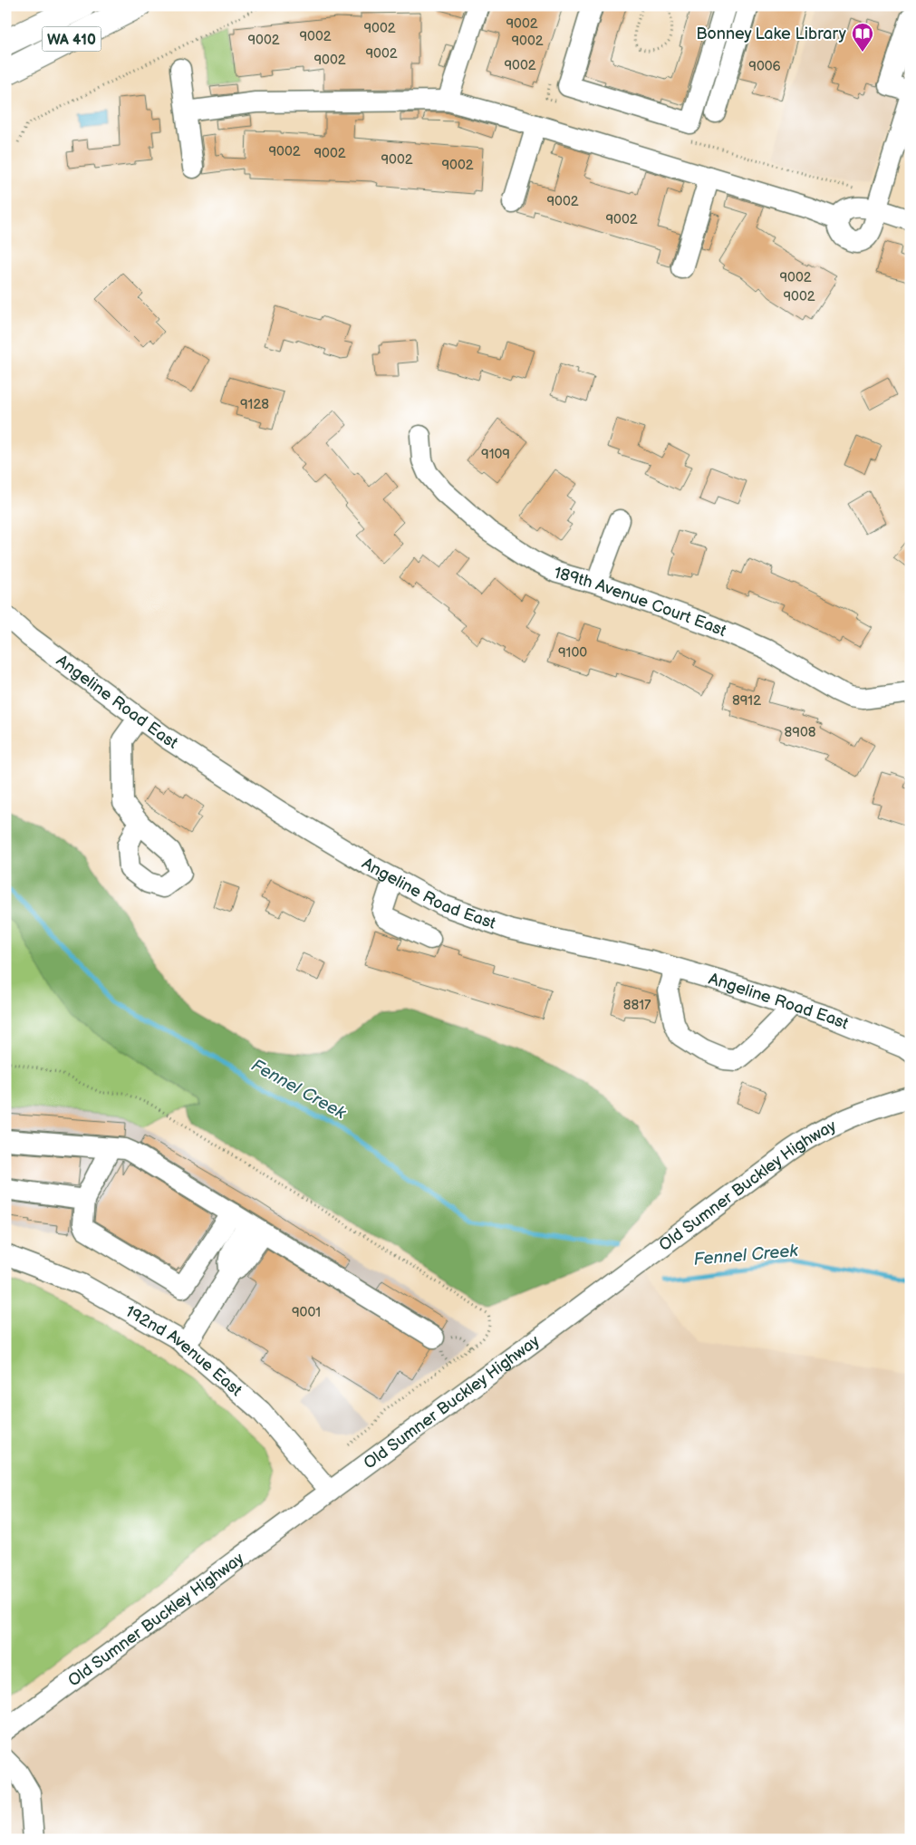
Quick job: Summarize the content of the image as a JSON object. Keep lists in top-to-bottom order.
{
  "streets": {
    "highway": ["WA 410"],
    "street": [
      "189th Avenue Court East",
      "Angeline Road East",
      "Old Sumner Buckley Highway",
      "192nd Avenue East"
    ]
  },
  "crossings": [
    ["Old Sumner Buckley Highway", "192nd Avenue East"]
  ],
  "water": ["Fennel Creek"],
  "places": {
    "library": ["Bonney Lake Library"]
  },
  "house_numbers": [
    "9002",
    "9002",
    "9002",
    "9002",
    "9002",
    "9002",
    "9002",
    "9002",
    "9006",
    "9002",
    "9002",
    "9002",
    "9002",
    "9002",
    "9002",
    "9002",
    "9002",
    "9128",
    "9109",
    "9100",
    "8912",
    "8908",
    "8817",
    "9001"
  ]
}
